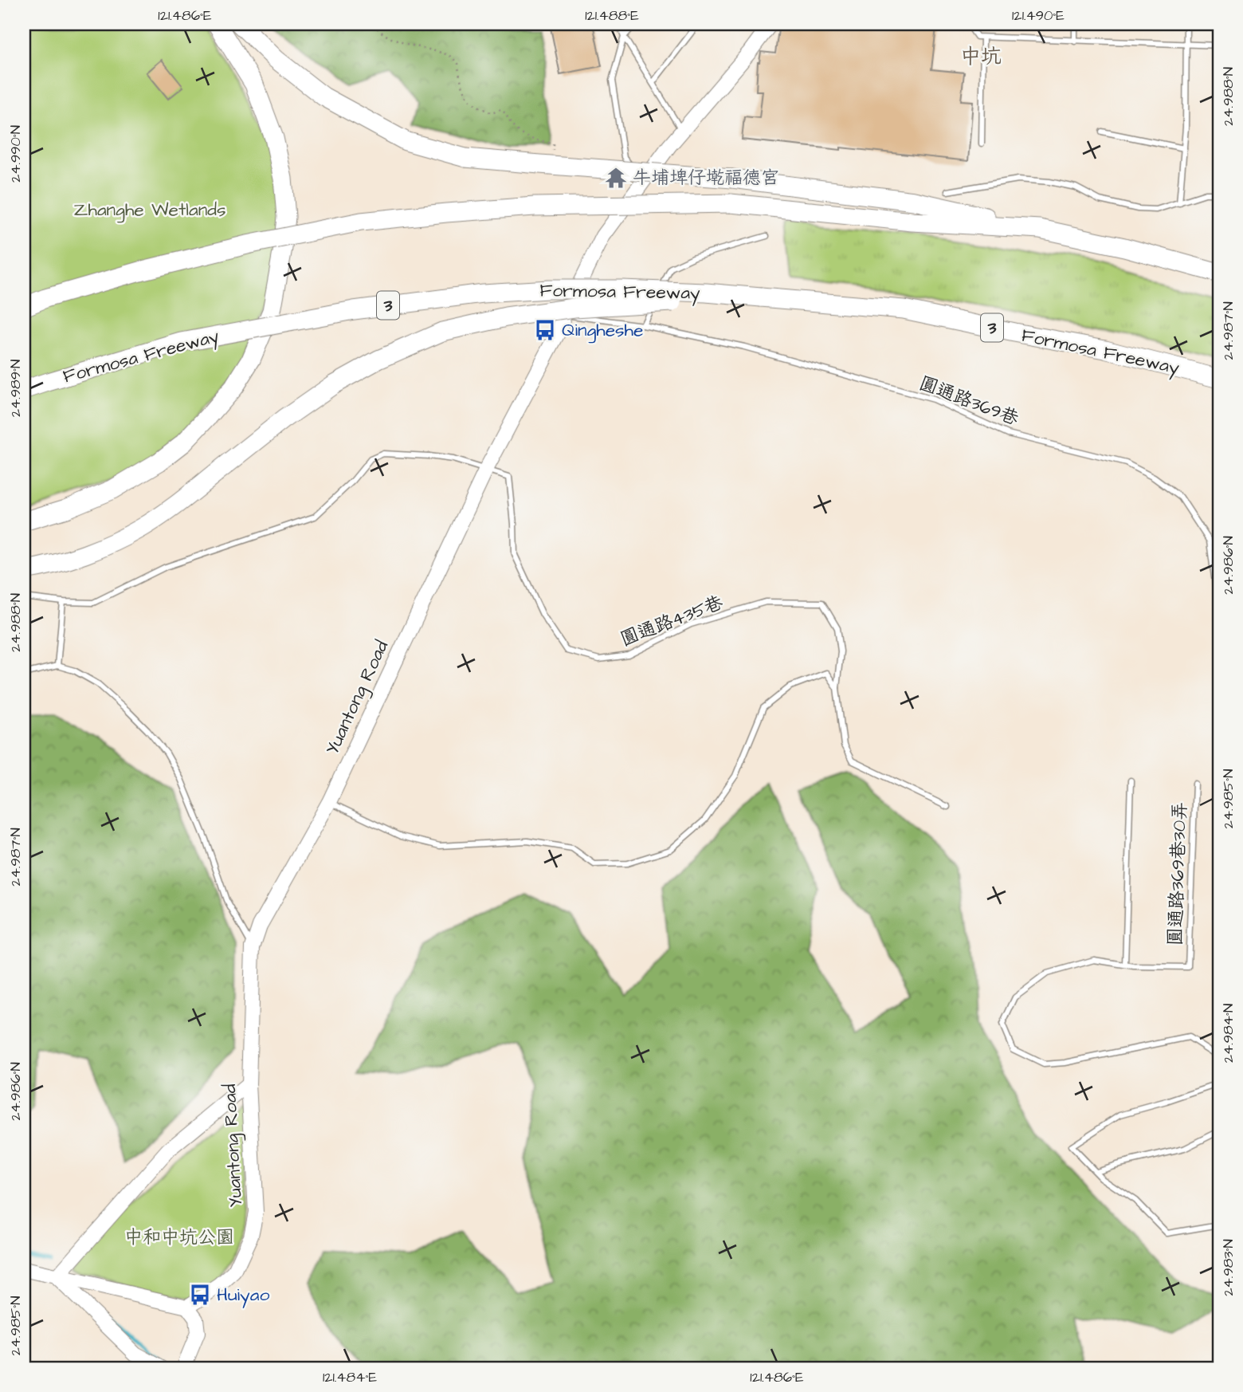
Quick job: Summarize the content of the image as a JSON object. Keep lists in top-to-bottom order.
{
  "streets": {
    "highway": ["Formosa Freeway", "3"],
    "street": ["Yuantong Road"],
    "lane": ["圓通路369巷", "圓通路435巷", "圓通路369巷30弄"]
  },
  "crossings": [
    ["圓通路369巷", "Yuantong Road"],
    ["圓通路435巷", "Yuantong Road"]
  ],
  "districts": ["中坑"],
  "parks": ["Zhanghe Wetlands", "中和中坑公園"],
  "places": {
    "temple": ["牛埔埤仔墘福德宮"],
    "bus stop": ["Qingheshe", "Huiyao"]
  },
  "coordinates": [
    "121.486°E",
    "121.488°E",
    "121.490°E",
    "24.988°N",
    "24.990°N",
    "24.987°N",
    "24.989°N",
    "24.986°N",
    "24.985°N",
    "24.984°N",
    "24.983°N",
    "121.484°E"
  ]
}
